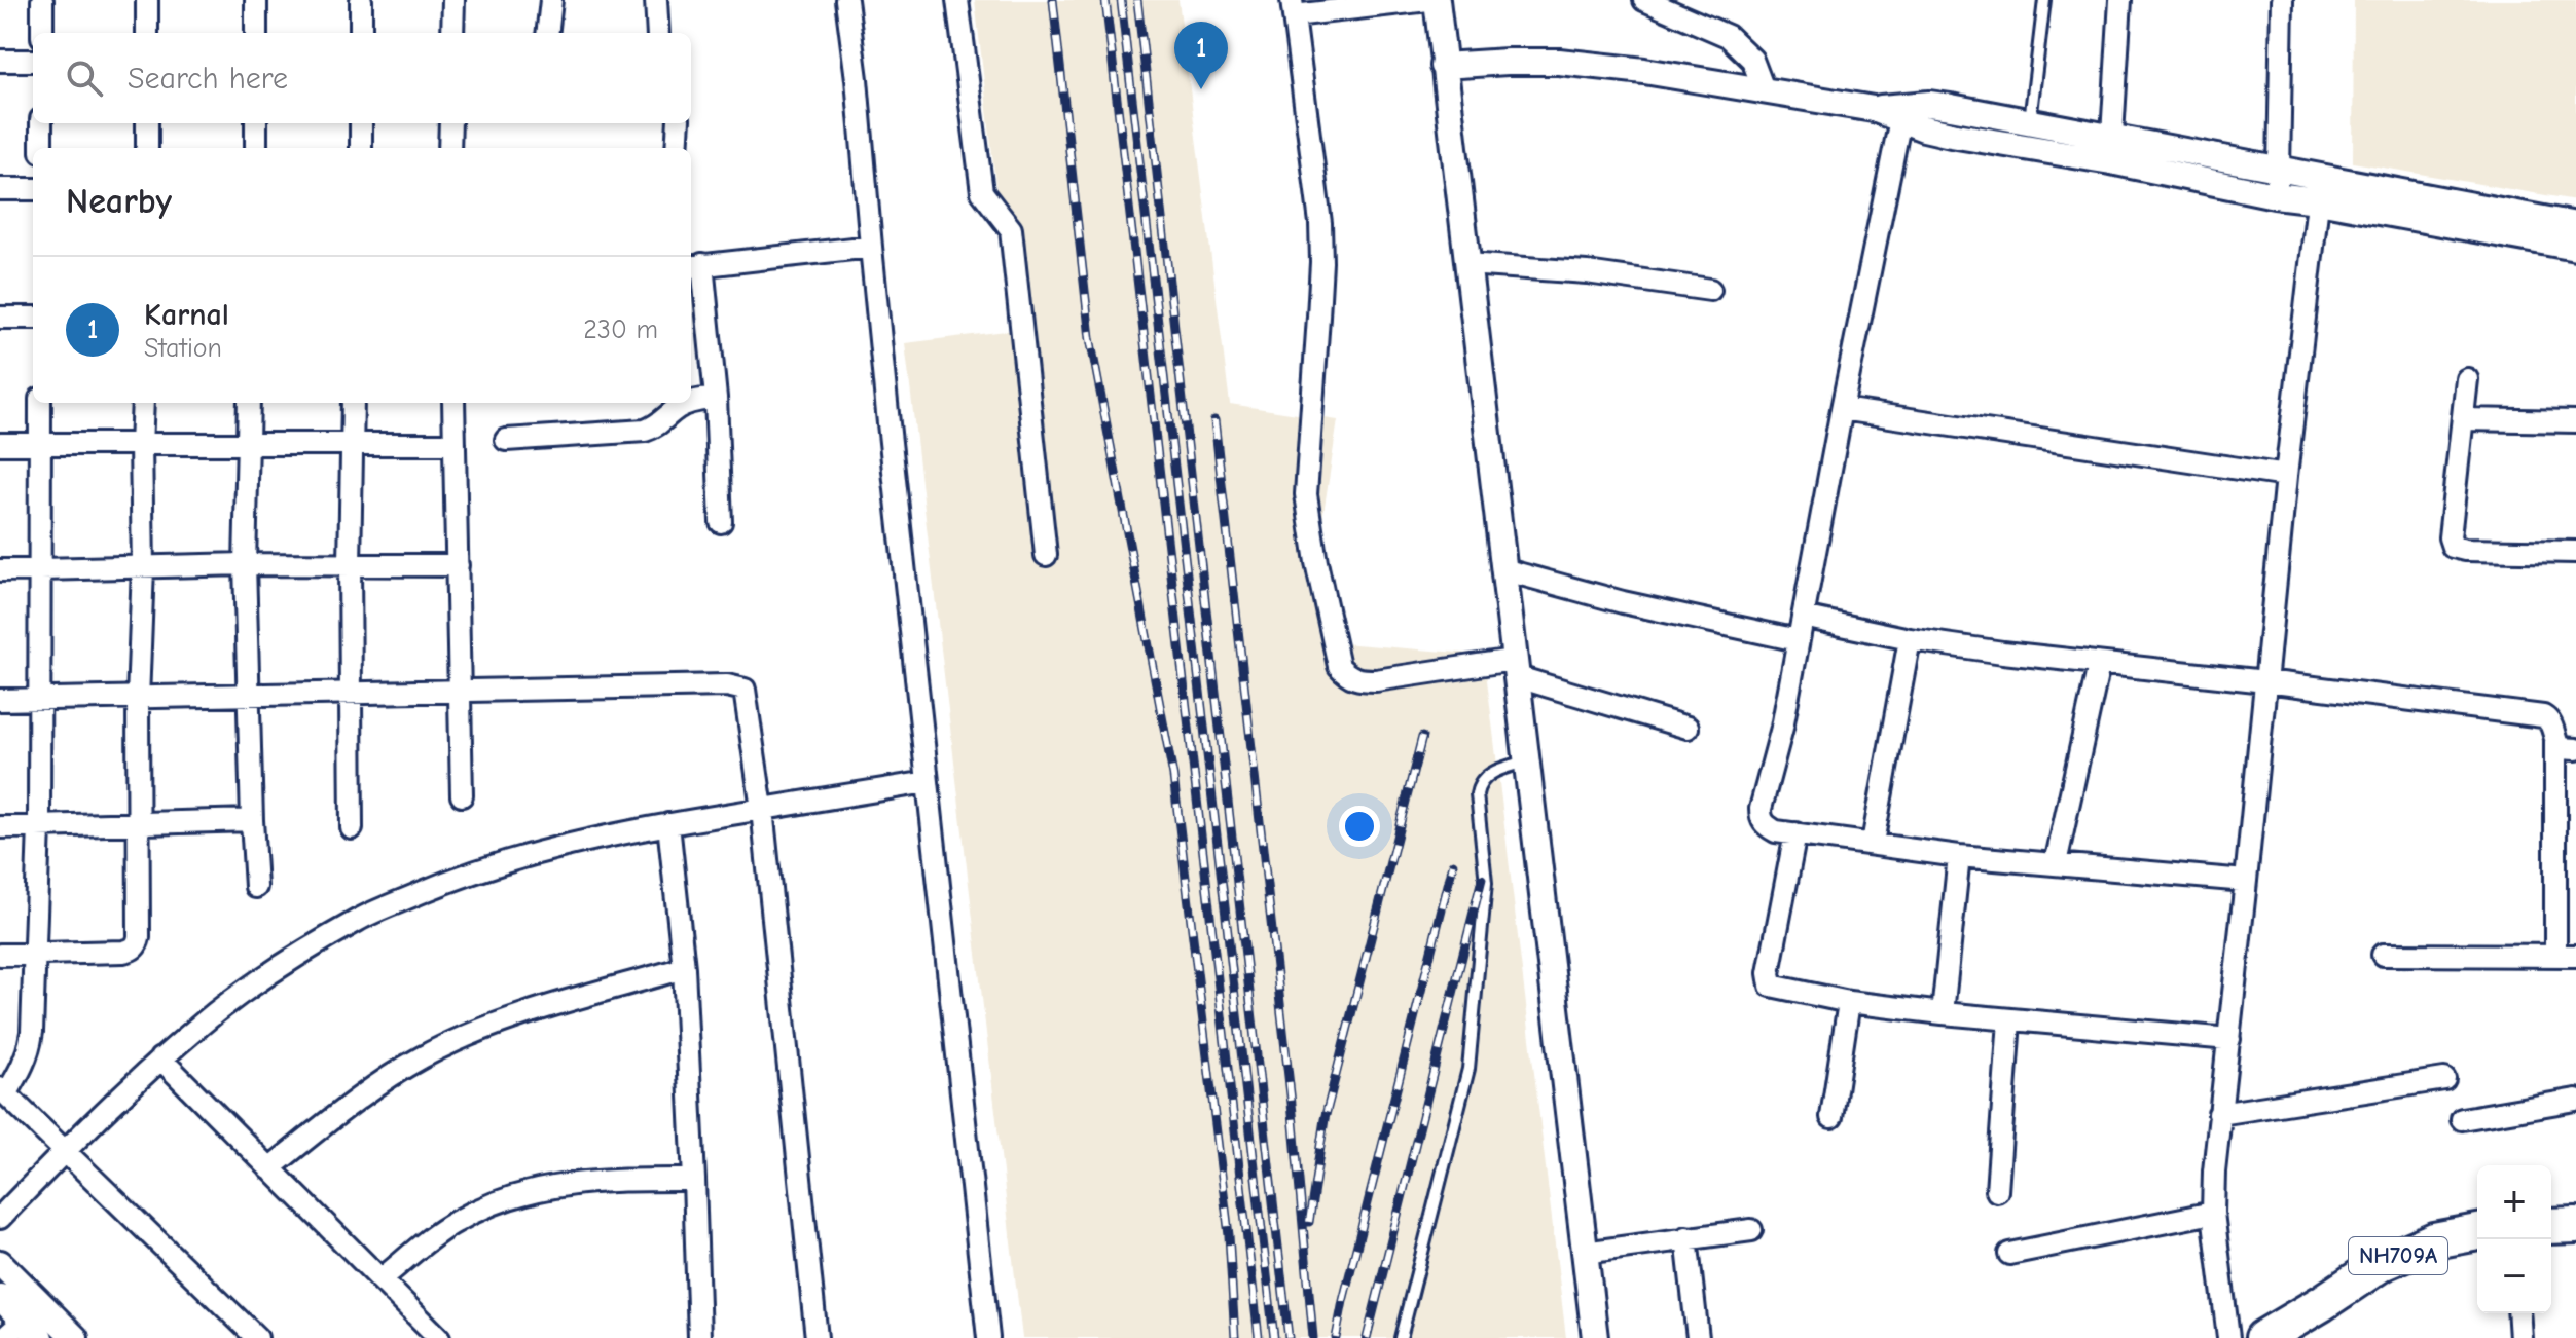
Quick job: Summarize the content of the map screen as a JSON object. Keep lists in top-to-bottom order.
{
  "streets": {
    "highway": ["NH709A"]
  },
  "page": {
    "pins": "1",
    "search": "Search here",
    "heading": "Nearby",
    "list": [
      {
        "mark": "1",
        "name": "Karnal",
        "note": "Station",
        "value": "230 m"
      }
    ],
    "map_buttons": ["+", "−"]
  }
}
